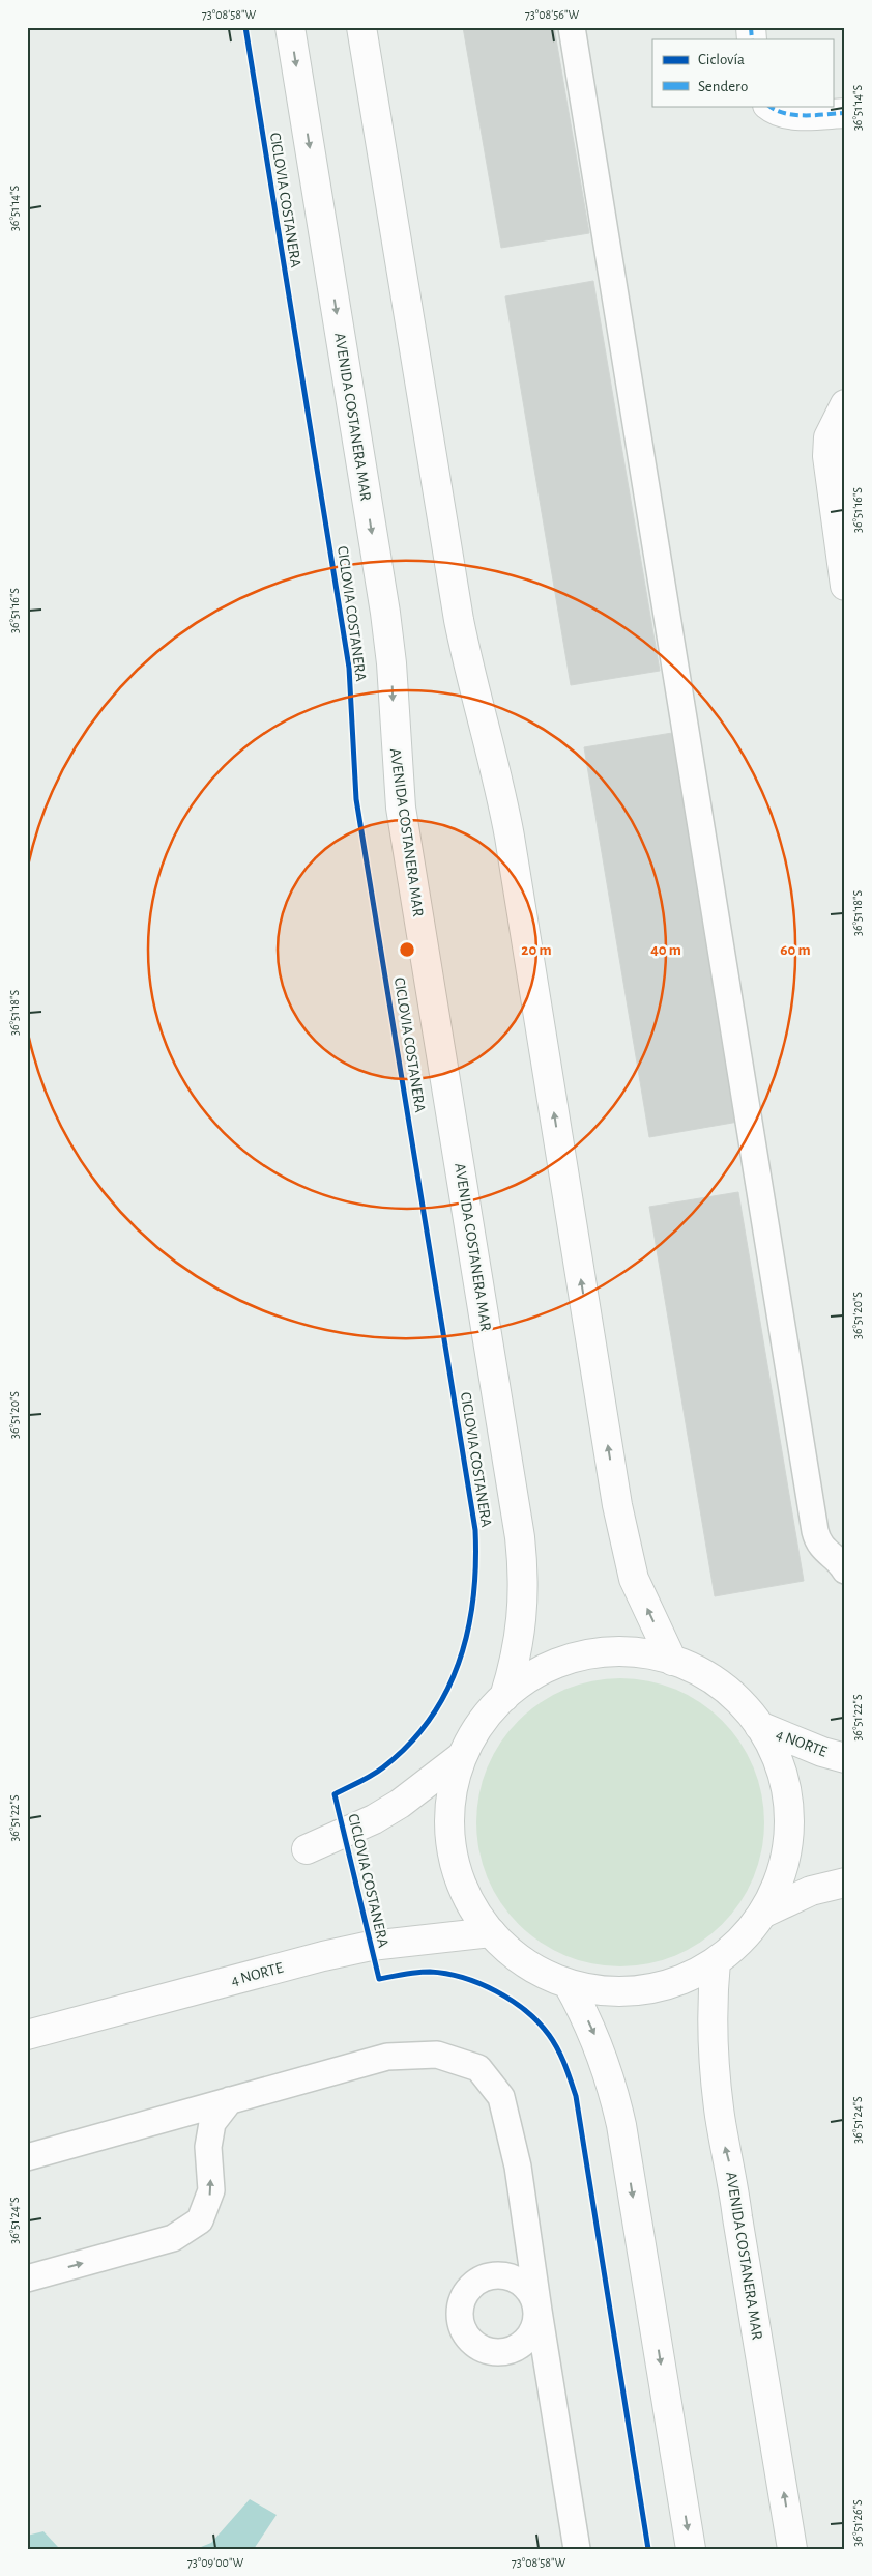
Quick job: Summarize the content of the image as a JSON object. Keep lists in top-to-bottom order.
{
  "streets": {
    "main road": ["AVENIDA COSTANERA MAR", "4 NORTE"],
    "cycle path": ["CICLOVIA COSTANERA"]
  },
  "legend": ["Ciclovía", "Sendero"],
  "coordinates": [
    "73°08'58\"W",
    "73°08'56\"W",
    "36°51'14\"S",
    "36°51'16\"S",
    "36°51'18\"S",
    "36°51'20\"S",
    "36°51'22\"S",
    "36°51'24\"S",
    "36°51'26\"S",
    "73°09'00\"W"
  ],
  "rings": ["20 m", "40 m", "60 m"]
}
